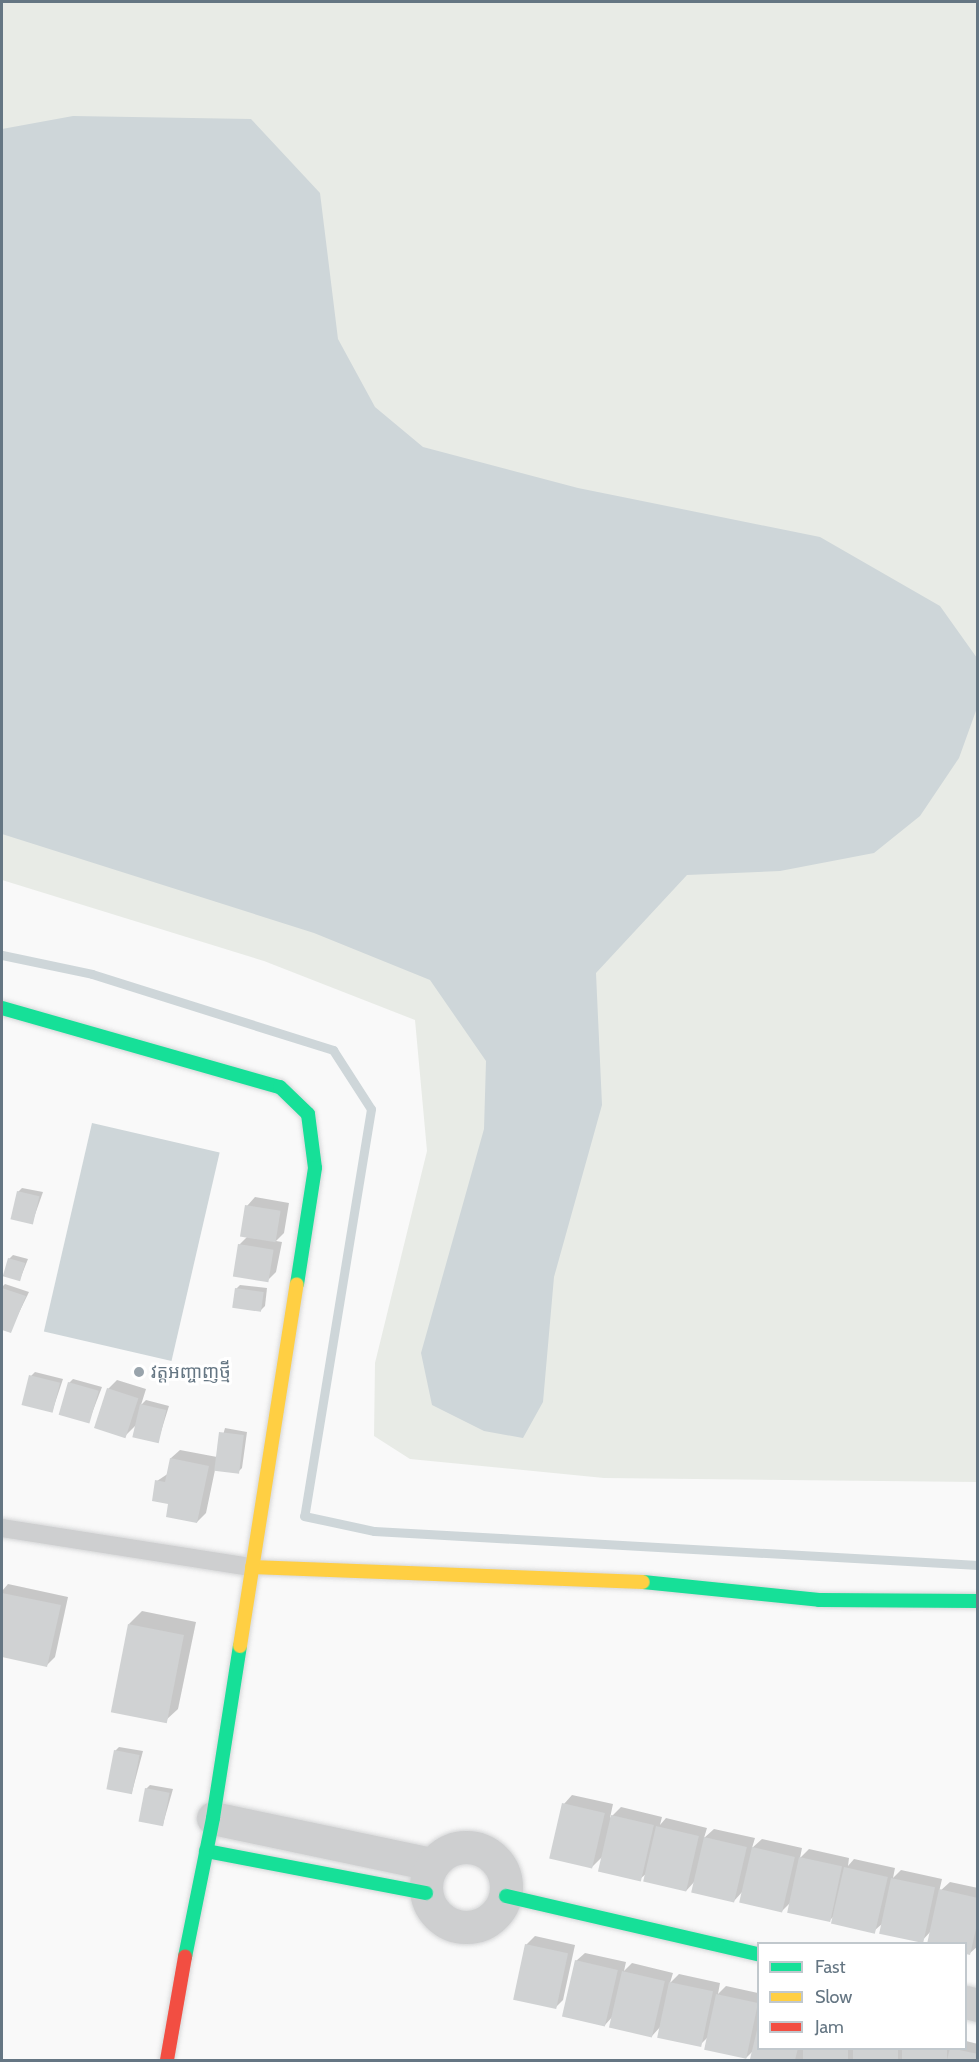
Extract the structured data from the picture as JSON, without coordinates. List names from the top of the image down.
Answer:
{
  "places": ["វត្តអញ្ចាញថ្មី"],
  "legend": ["Fast", "Slow", "Jam"]
}
